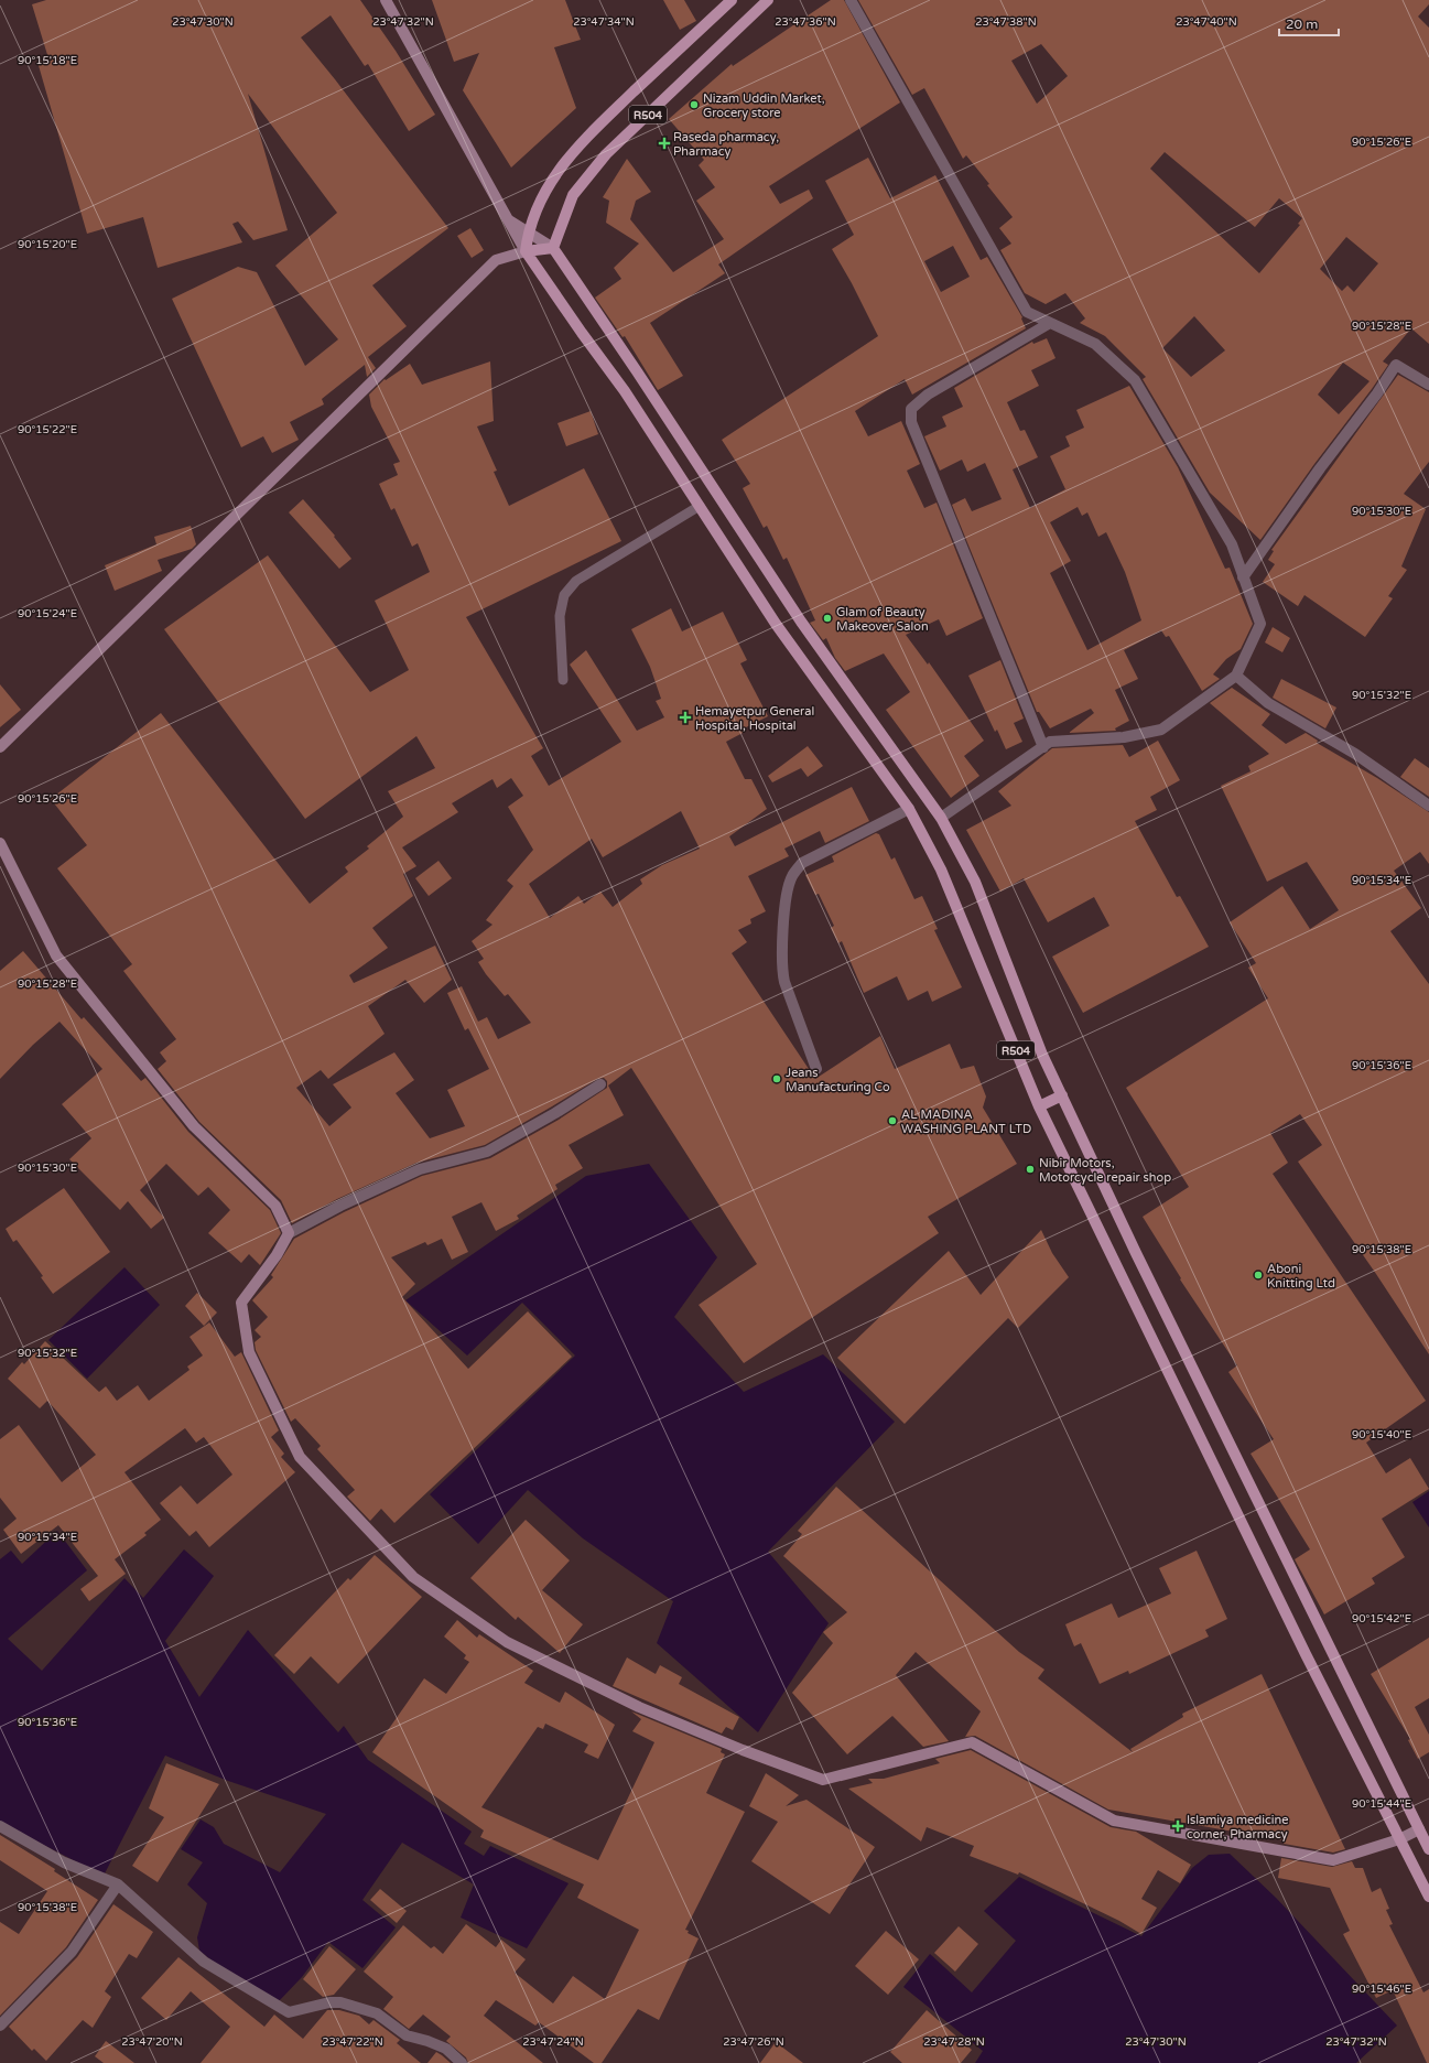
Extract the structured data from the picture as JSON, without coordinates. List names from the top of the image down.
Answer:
{
  "streets": {
    "main road": ["R504"]
  },
  "places": {
    "other": [
      "Nizam Uddin Market, Grocery store",
      "Glam of Beauty Makeover Salon",
      "Jeans Manufacturing Co",
      "AL MADINA WASHING PLANT LTD",
      "Nibir Motors, Motorcycle repair shop",
      "Aboni Knitting Ltd"
    ],
    "health": ["Raseda pharmacy, Pharmacy", "Hemayetpur General Hospital, Hospital", "Islamiya medicine corner, Pharmacy"]
  },
  "scale_bar": "20 m",
  "coordinates": [
    "23°47'30\"N",
    "23°47'32\"N",
    "23°47'34\"N",
    "23°47'36\"N",
    "23°47'38\"N",
    "23°47'40\"N",
    "90°15'18\"E",
    "90°15'26\"E",
    "90°15'20\"E",
    "90°15'28\"E",
    "90°15'22\"E",
    "90°15'30\"E",
    "90°15'24\"E",
    "90°15'32\"E",
    "90°15'34\"E",
    "90°15'36\"E",
    "90°15'38\"E",
    "90°15'40\"E",
    "90°15'42\"E",
    "90°15'44\"E",
    "90°15'46\"E",
    "23°47'20\"N",
    "23°47'22\"N",
    "23°47'24\"N",
    "23°47'26\"N",
    "23°47'28\"N"
  ]
}
